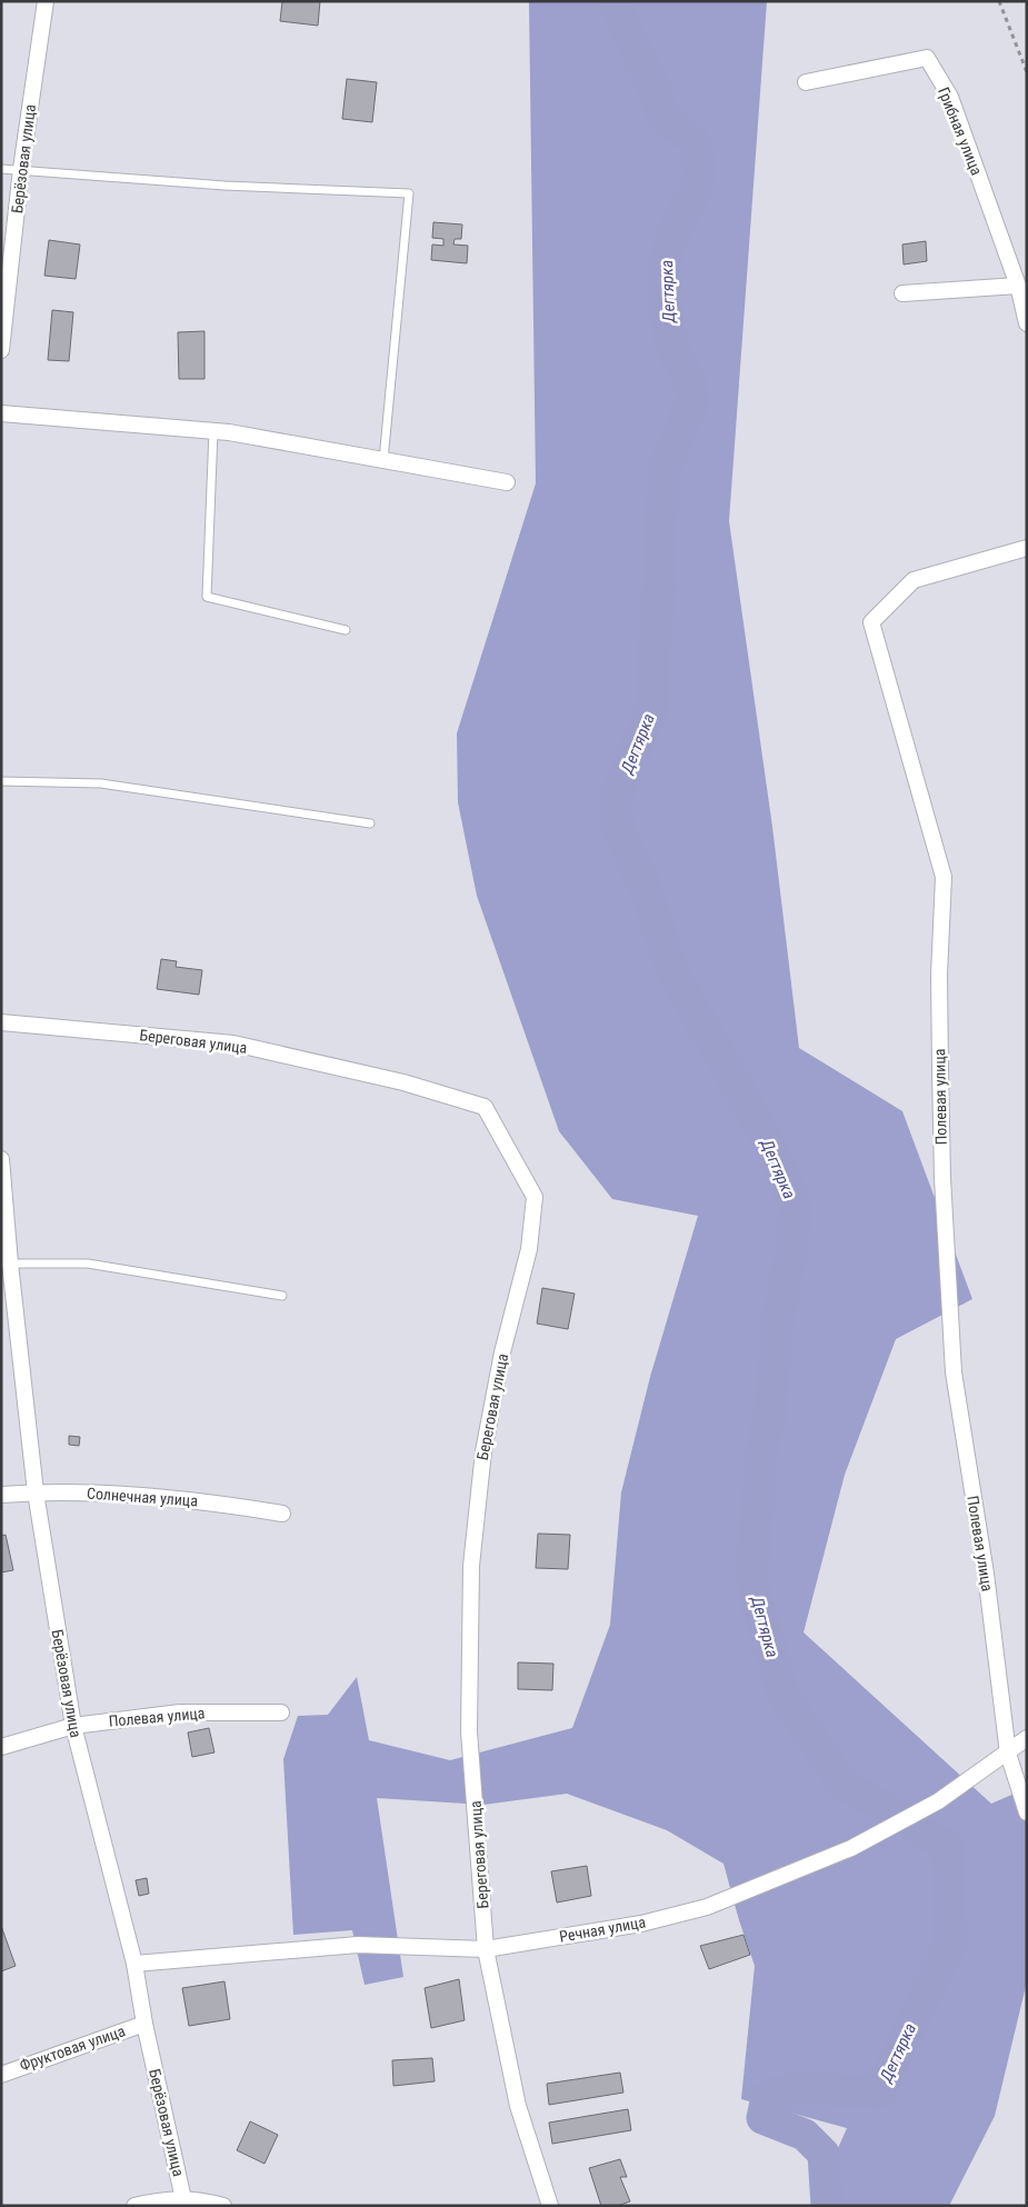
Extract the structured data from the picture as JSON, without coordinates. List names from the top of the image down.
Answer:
{
  "streets": {
    "street": [
      "Грибная улица",
      "Берёзовая улица",
      "Береговая улица",
      "Полевая улица",
      "Солнечная улица",
      "Речная улица",
      "Фруктовая улица"
    ]
  },
  "crossings": [
    ["Берёзовая улица", "Полевая улица"],
    ["Берёзовая улица", "Солнечная улица"],
    ["Берёзовая улица", "Речная улица"],
    ["Берёзовая улица", "Фруктовая улица"],
    ["Береговая улица", "Речная улица"],
    ["Полевая улица", "Речная улица"]
  ],
  "water": ["Дегтярка"]
}
